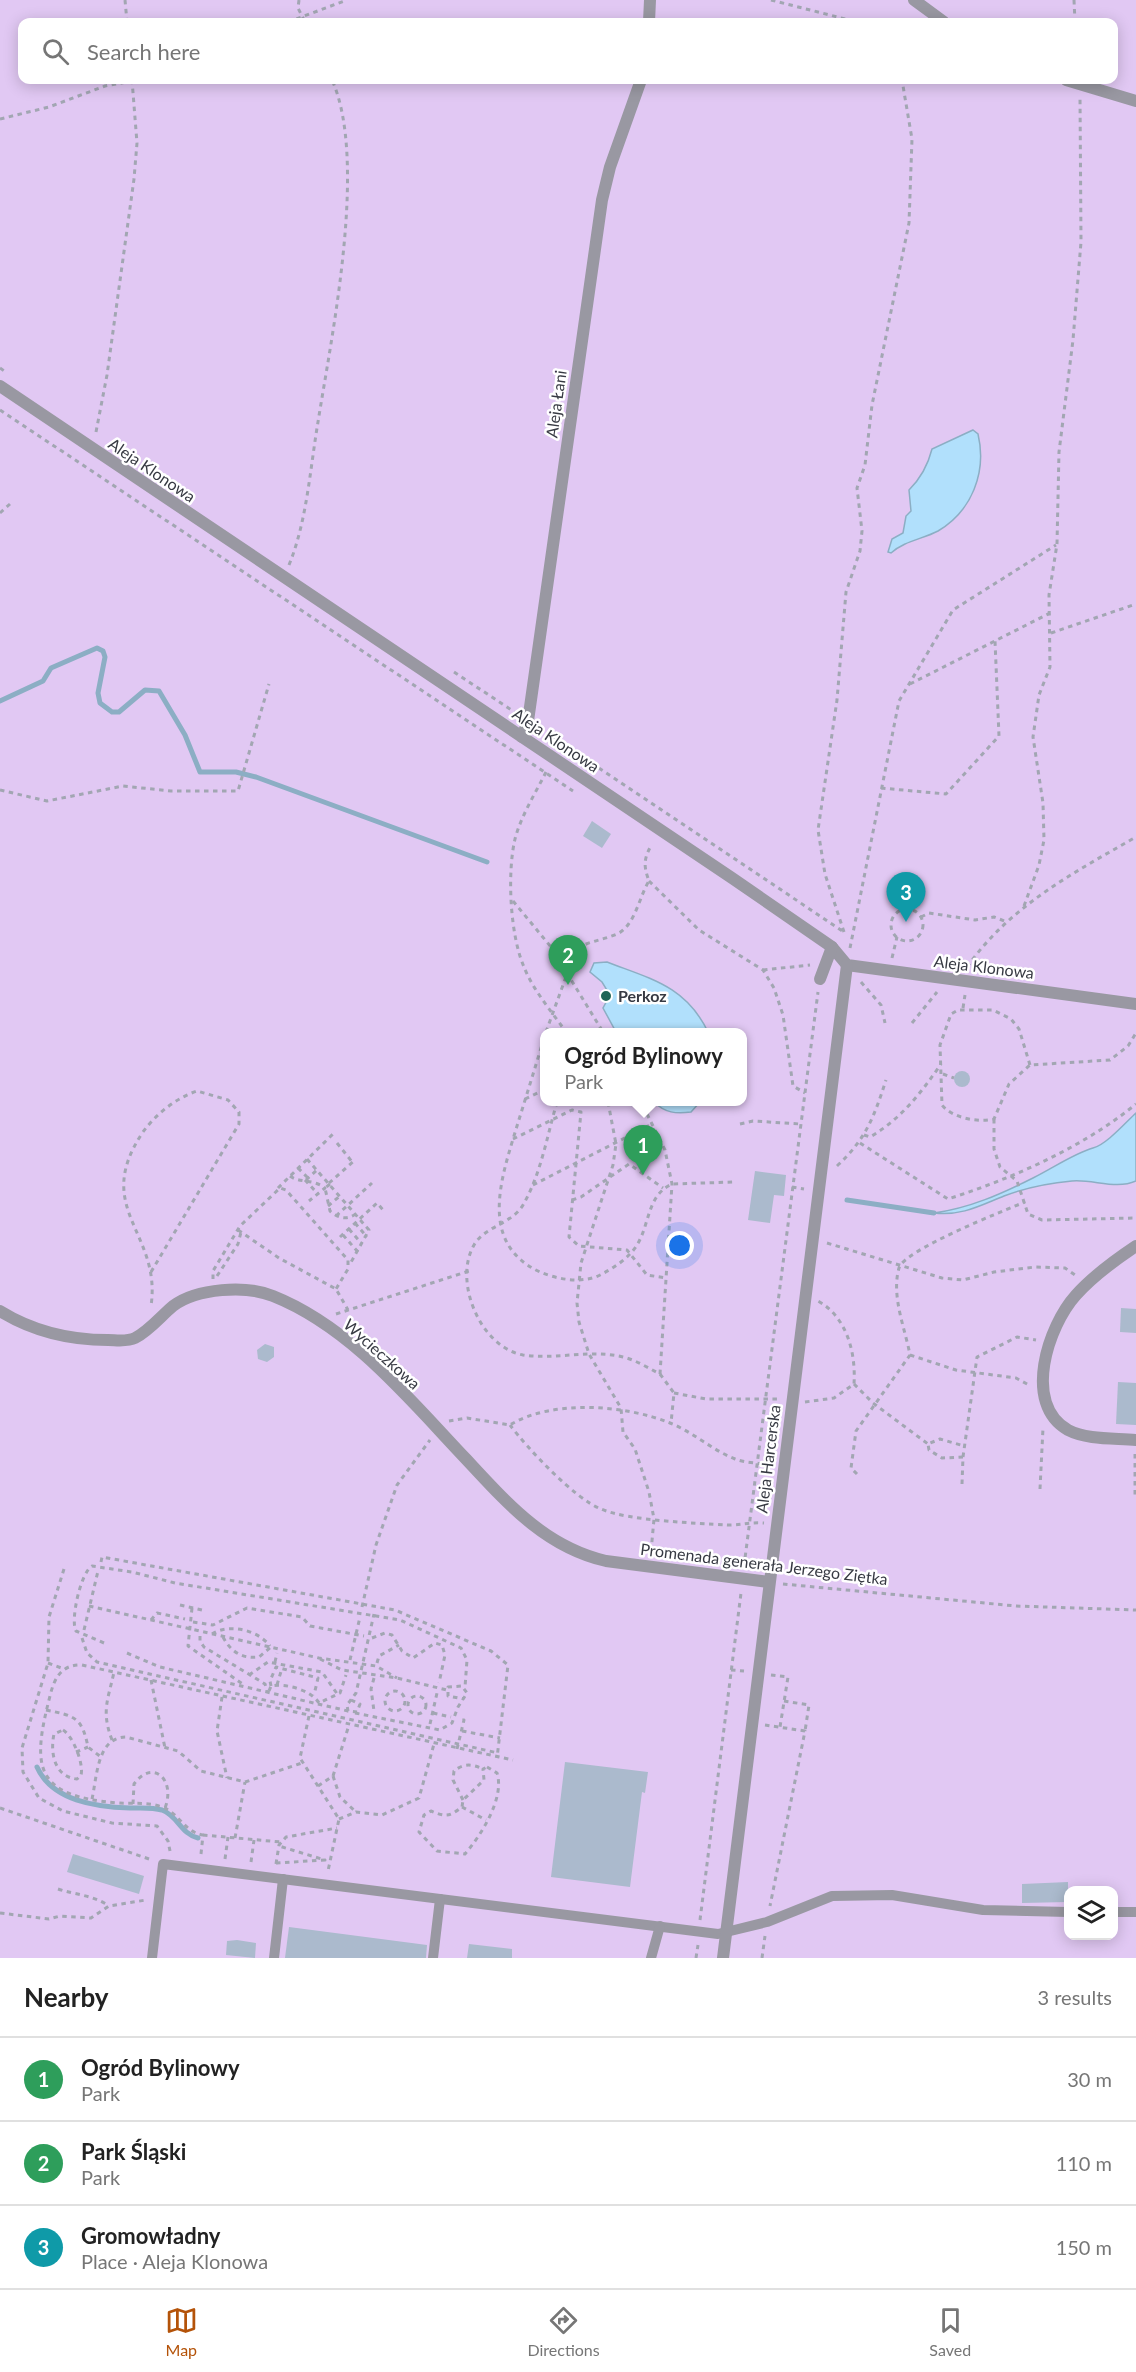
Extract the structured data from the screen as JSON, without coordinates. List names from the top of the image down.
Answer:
{
  "streets": {
    "street": [
      "Aleja Łani",
      "Aleja Klonowa",
      "Wycieczkowa",
      "Aleja Harcerska",
      "Promenada generała Jerzego Ziętka"
    ]
  },
  "crossings": [
    ["Aleja Łani", "Aleja Klonowa"],
    ["Aleja Klonowa", "Aleja Harcerska"],
    ["Wycieczkowa", "Promenada generała Jerzego Ziętka"],
    ["Aleja Harcerska", "Promenada generała Jerzego Ziętka"]
  ],
  "places": ["Perkoz"],
  "page": {
    "search": "Search here",
    "pins": ["3", "2", "1"],
    "popup": ["Ogród Bylinowy", "Park"],
    "heading": ["Nearby", "3 results"],
    "list": [
      {
        "mark": "1",
        "name": "Ogród Bylinowy",
        "note": "Park",
        "value": "30 m"
      },
      {
        "mark": "2",
        "name": "Park Śląski",
        "note": "Park",
        "value": "110 m"
      },
      {
        "mark": "3",
        "name": "Gromowładny",
        "note": "Place · Aleja Klonowa",
        "value": "150 m"
      }
    ],
    "nav": ["Map", "Directions", "Saved"]
  }
}
